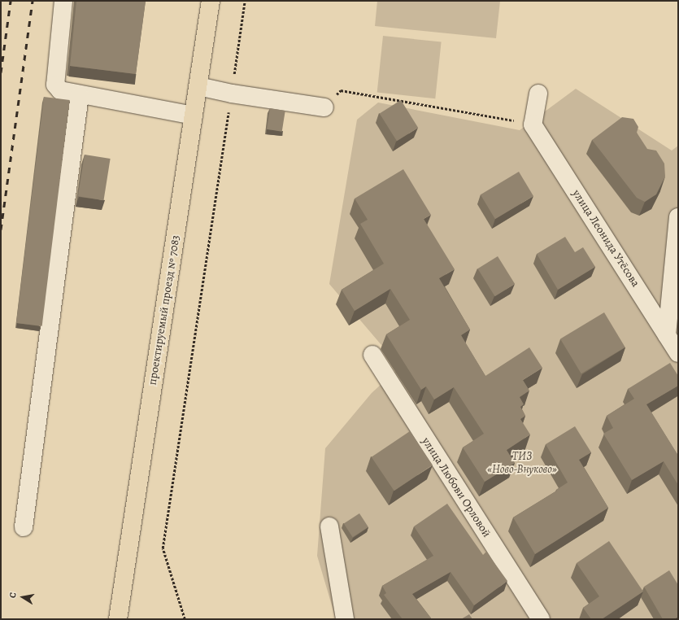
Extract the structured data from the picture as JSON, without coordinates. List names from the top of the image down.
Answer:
{
  "streets": {
    "main road": ["проектируемый проезд № 7083"],
    "street": ["улица Леонида Утёсова", "улица Любови Орловой"]
  },
  "parks": ["ТИЗ «Ново-Внуково»"],
  "north": "left"
}
